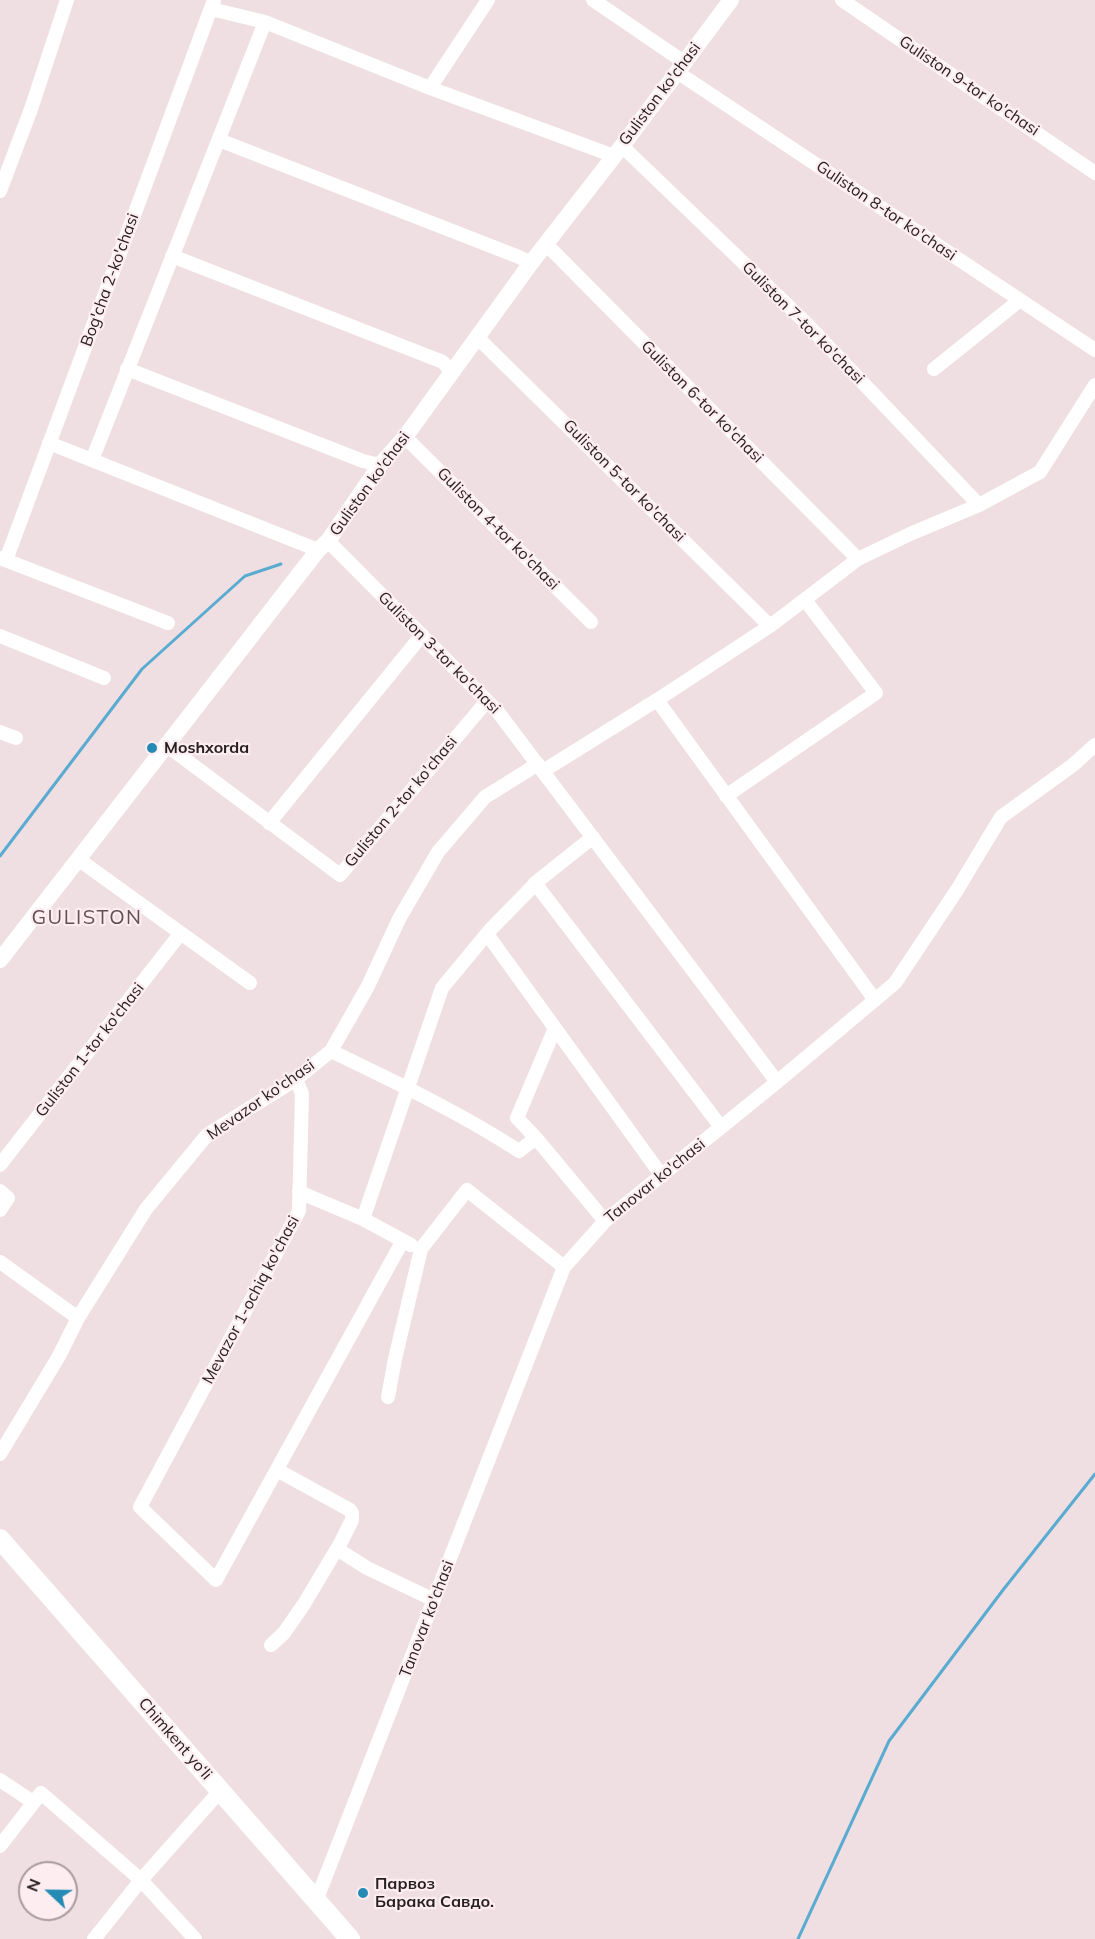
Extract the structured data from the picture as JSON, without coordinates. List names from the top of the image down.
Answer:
{
  "streets": {
    "highway": ["Chimkent yo‘li"],
    "main road": ["Guliston ko'chasi"],
    "street": [
      "Guliston 9-tor ko'chasi",
      "Guliston 8-tor ko'chasi",
      "Bog'cha 2-ko'chasi",
      "Guliston 7-tor ko'chasi",
      "Guliston 6-tor ko'chasi",
      "Guliston 5-tor ko'chasi",
      "Guliston 4-tor ko'chasi",
      "Guliston 3-tor ko'chasi",
      "Guliston 2-tor ko'chasi",
      "Guliston 1-tor ko'chasi",
      "Mevazor ko'chasi",
      "Tanovar ko'chasi",
      "Mevazor 1-ochiq ko'chasi"
    ]
  },
  "crossings": [
    ["Guliston ko'chasi", "Guliston 8-tor ko'chasi"],
    ["Guliston ko'chasi", "Guliston 7-tor ko'chasi"],
    ["Guliston ko'chasi", "Guliston 6-tor ko'chasi"],
    ["Guliston ko'chasi", "Guliston 5-tor ko'chasi"],
    ["Guliston ko'chasi", "Guliston 4-tor ko'chasi"],
    ["Guliston ko'chasi", "Guliston 3-tor ko'chasi"],
    ["Guliston ko'chasi", "Guliston 2-tor ko'chasi"],
    ["Guliston 7-tor ko'chasi", "Mevazor ko'chasi"],
    ["Guliston 6-tor ko'chasi", "Mevazor ko'chasi"],
    ["Guliston 5-tor ko'chasi", "Mevazor ko'chasi"],
    ["Guliston 3-tor ko'chasi", "Guliston 2-tor ko'chasi"],
    ["Guliston 3-tor ko'chasi", "Mevazor ko'chasi"],
    ["Guliston 3-tor ko'chasi", "Tanovar ko'chasi"],
    ["Mevazor ko'chasi", "Mevazor 1-ochiq ko'chasi"],
    ["Tanovar ko'chasi", "Chimkent yo‘li"]
  ],
  "districts": ["GULISTON"],
  "places": ["Moshxorda", "Парвоз Барака Савдо."],
  "north": "left"
}
